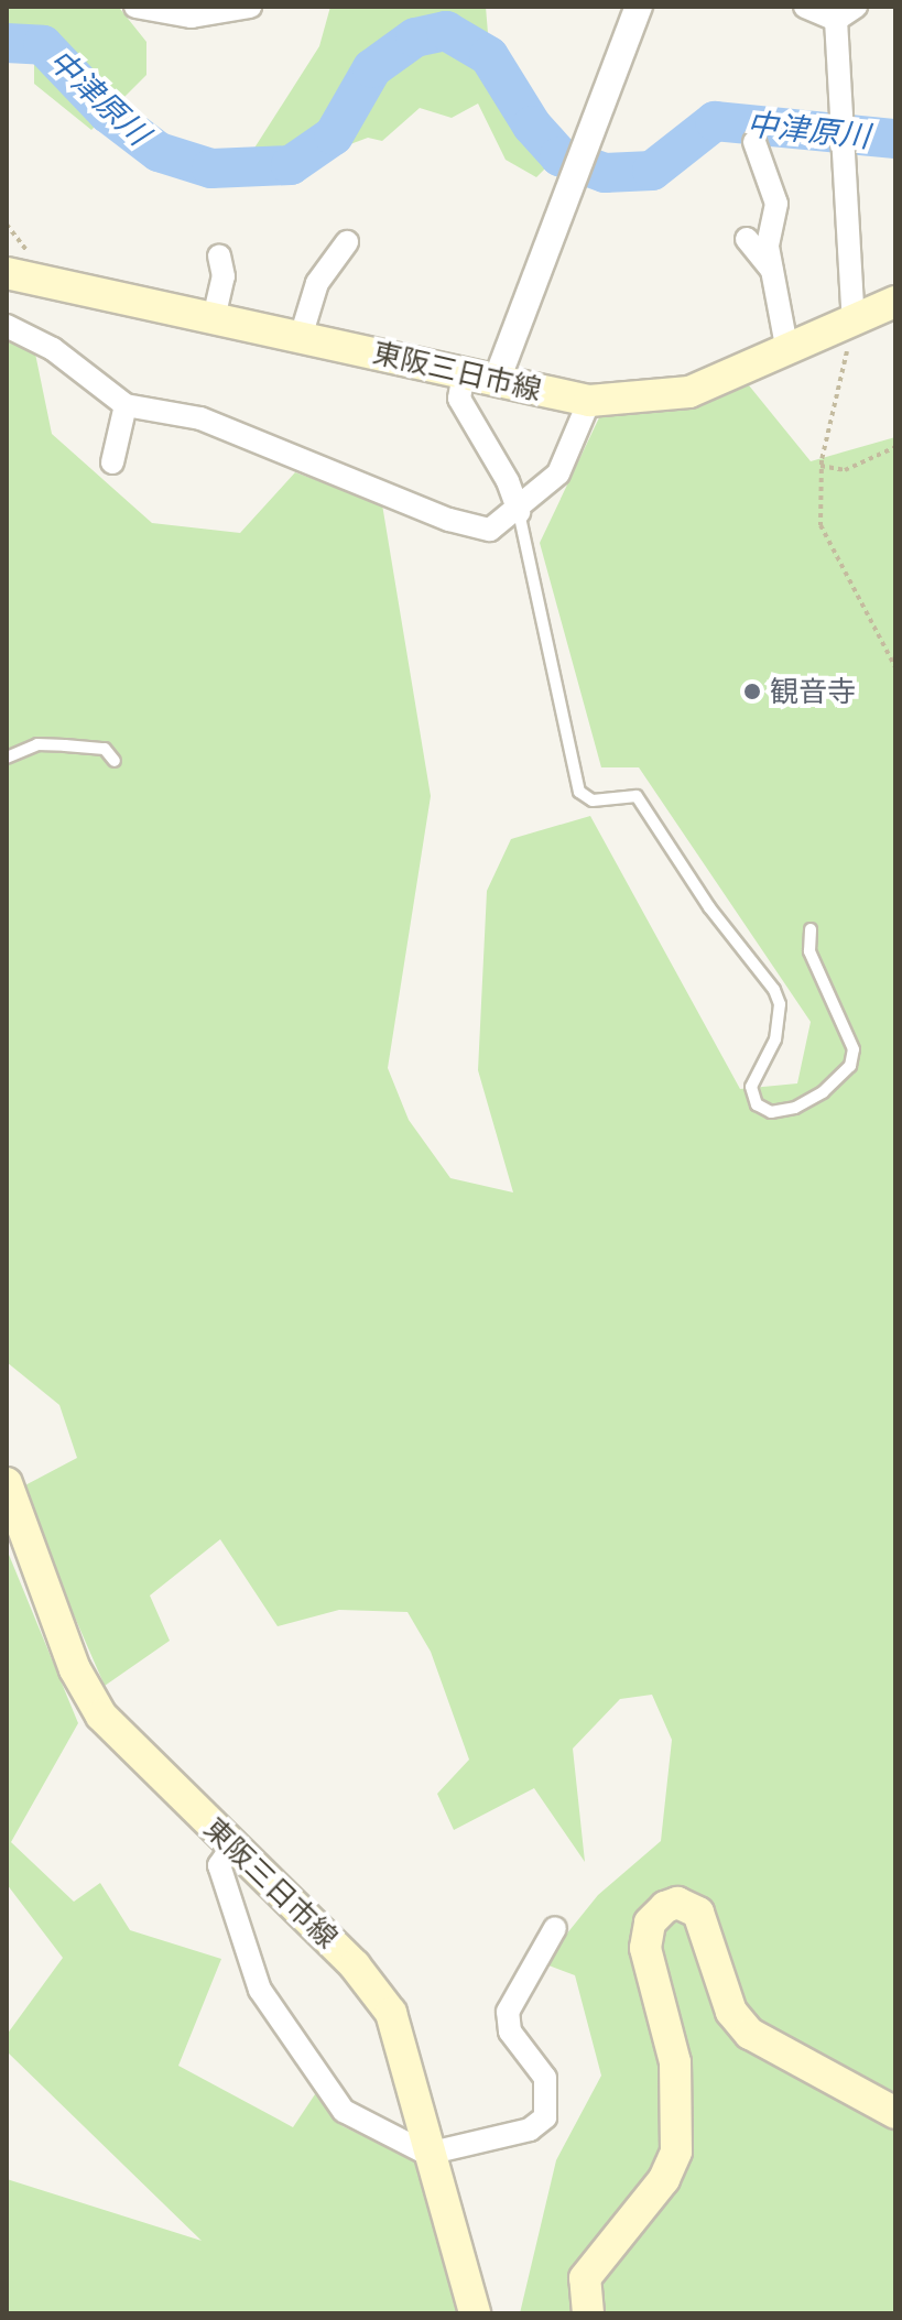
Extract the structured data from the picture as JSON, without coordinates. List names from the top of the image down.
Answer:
{
  "streets": {
    "main road": ["東阪三日市線"]
  },
  "water": ["中津原川"],
  "places": ["観音寺"]
}
